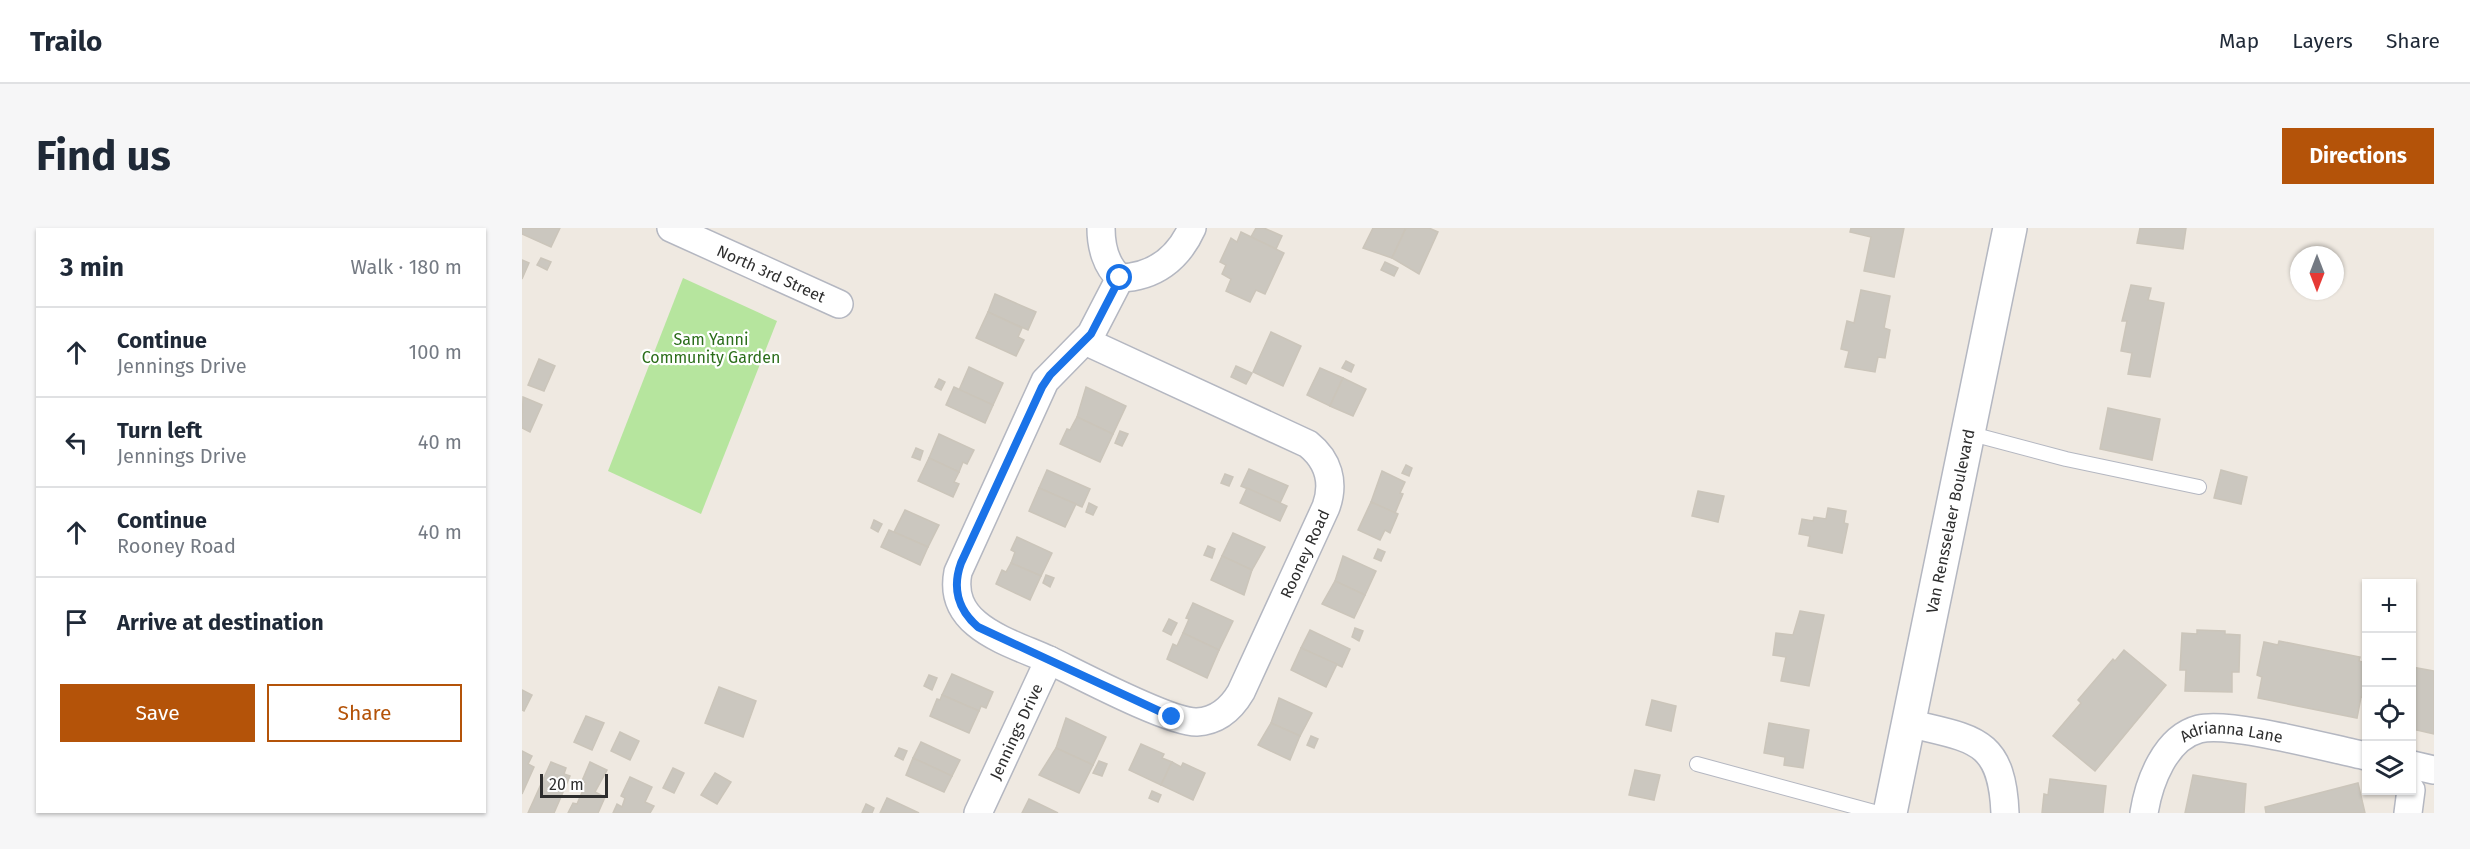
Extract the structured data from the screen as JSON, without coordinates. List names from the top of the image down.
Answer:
{
  "streets": {
    "street": [
      "North 3rd Street",
      "Van Rensselaer Boulevard",
      "Rooney Road",
      "Jennings Drive",
      "Adrianna Lane"
    ]
  },
  "crossings": [
    ["Rooney Road", "Jennings Drive"]
  ],
  "parks": ["Sam Yanni Community Garden"],
  "scale_bar": "20 m",
  "north": "bottom",
  "page": {
    "header": "Trailo",
    "nav": ["Map", "Layers", "Share"],
    "buttons": [
      "Directions",
      ["Save", "Share"]
    ],
    "title": "Find us",
    "heading": ["3 min", "Walk · 180 m"],
    "list": [
      ["Continue", "Jennings Drive", "100 m"],
      ["Turn left", "Jennings Drive", "40 m"],
      ["Continue", "Rooney Road", "40 m"],
      "Arrive at destination"
    ],
    "map_buttons": ["+", "−"],
    "scale": "20 m"
  }
}
